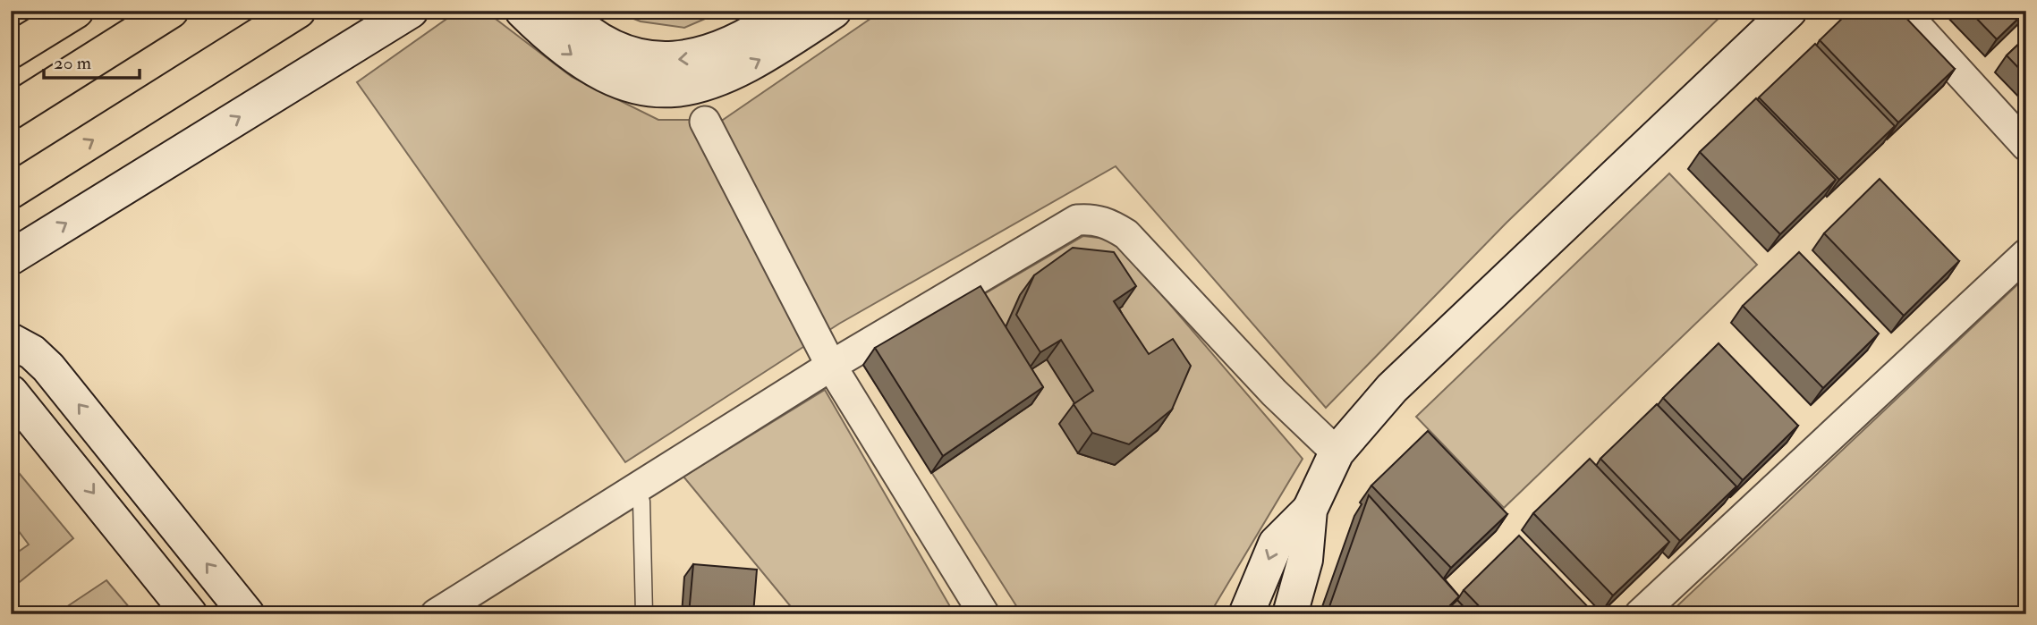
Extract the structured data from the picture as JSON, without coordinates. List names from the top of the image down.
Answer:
{
  "scale_bar": "20 m"
}
